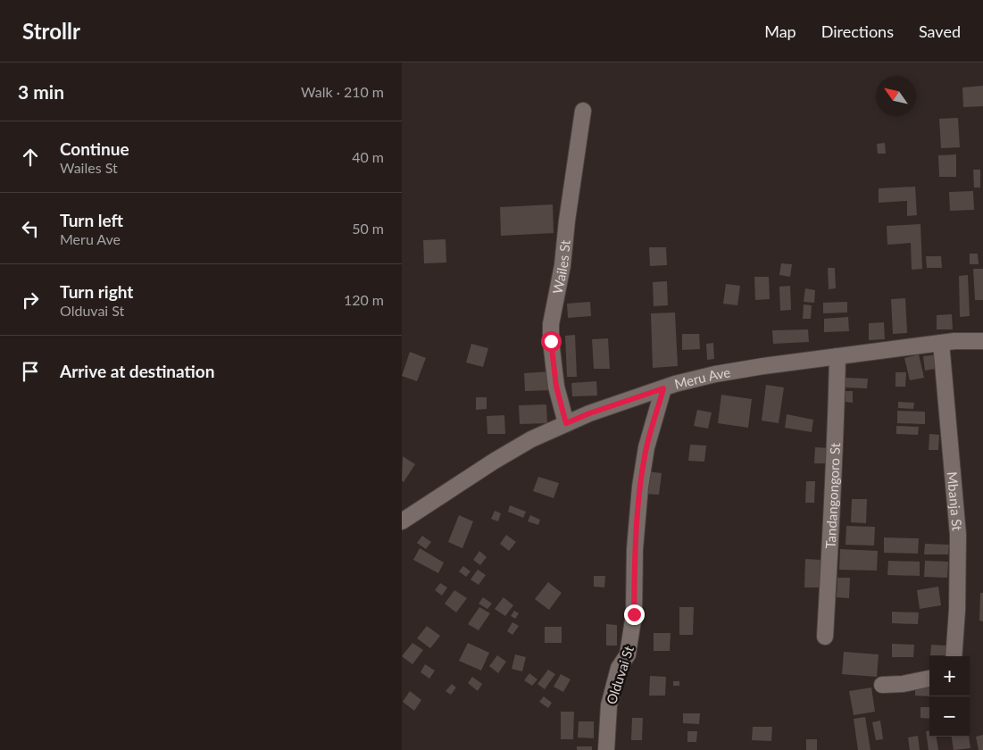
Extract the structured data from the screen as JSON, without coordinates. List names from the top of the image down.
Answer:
{
  "streets": {
    "street": [
      "Wailes St",
      "Meru Ave",
      "Tandangongoro St",
      "Mbanja St",
      "Olduvai St"
    ]
  },
  "crossings": [
    ["Wailes St", "Meru Ave"],
    ["Meru Ave", "Tandangongoro St"],
    ["Meru Ave", "Mbanja St"],
    ["Meru Ave", "Olduvai St"]
  ],
  "north": "top left",
  "page": {
    "header": "Strollr",
    "nav": ["Map", "Directions", "Saved"],
    "heading": ["3 min", "Walk · 210 m"],
    "list": [
      ["Continue", "Wailes St", "40 m"],
      ["Turn left", "Meru Ave", "50 m"],
      ["Turn right", "Olduvai St", "120 m"],
      "Arrive at destination"
    ],
    "map_buttons": ["+", "−"]
  }
}
